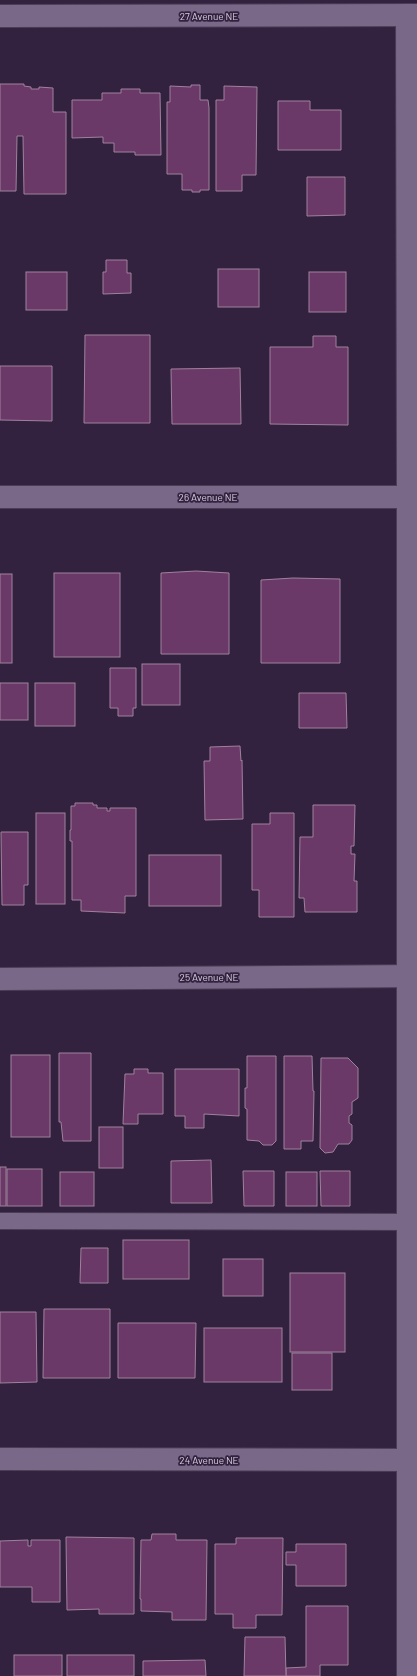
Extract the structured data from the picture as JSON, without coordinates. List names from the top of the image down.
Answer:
{
  "streets": {
    "street": [
      "27 Avenue NE",
      "26 Avenue NE",
      "25 Avenue NE",
      "24 Avenue NE"
    ]
  }
}
